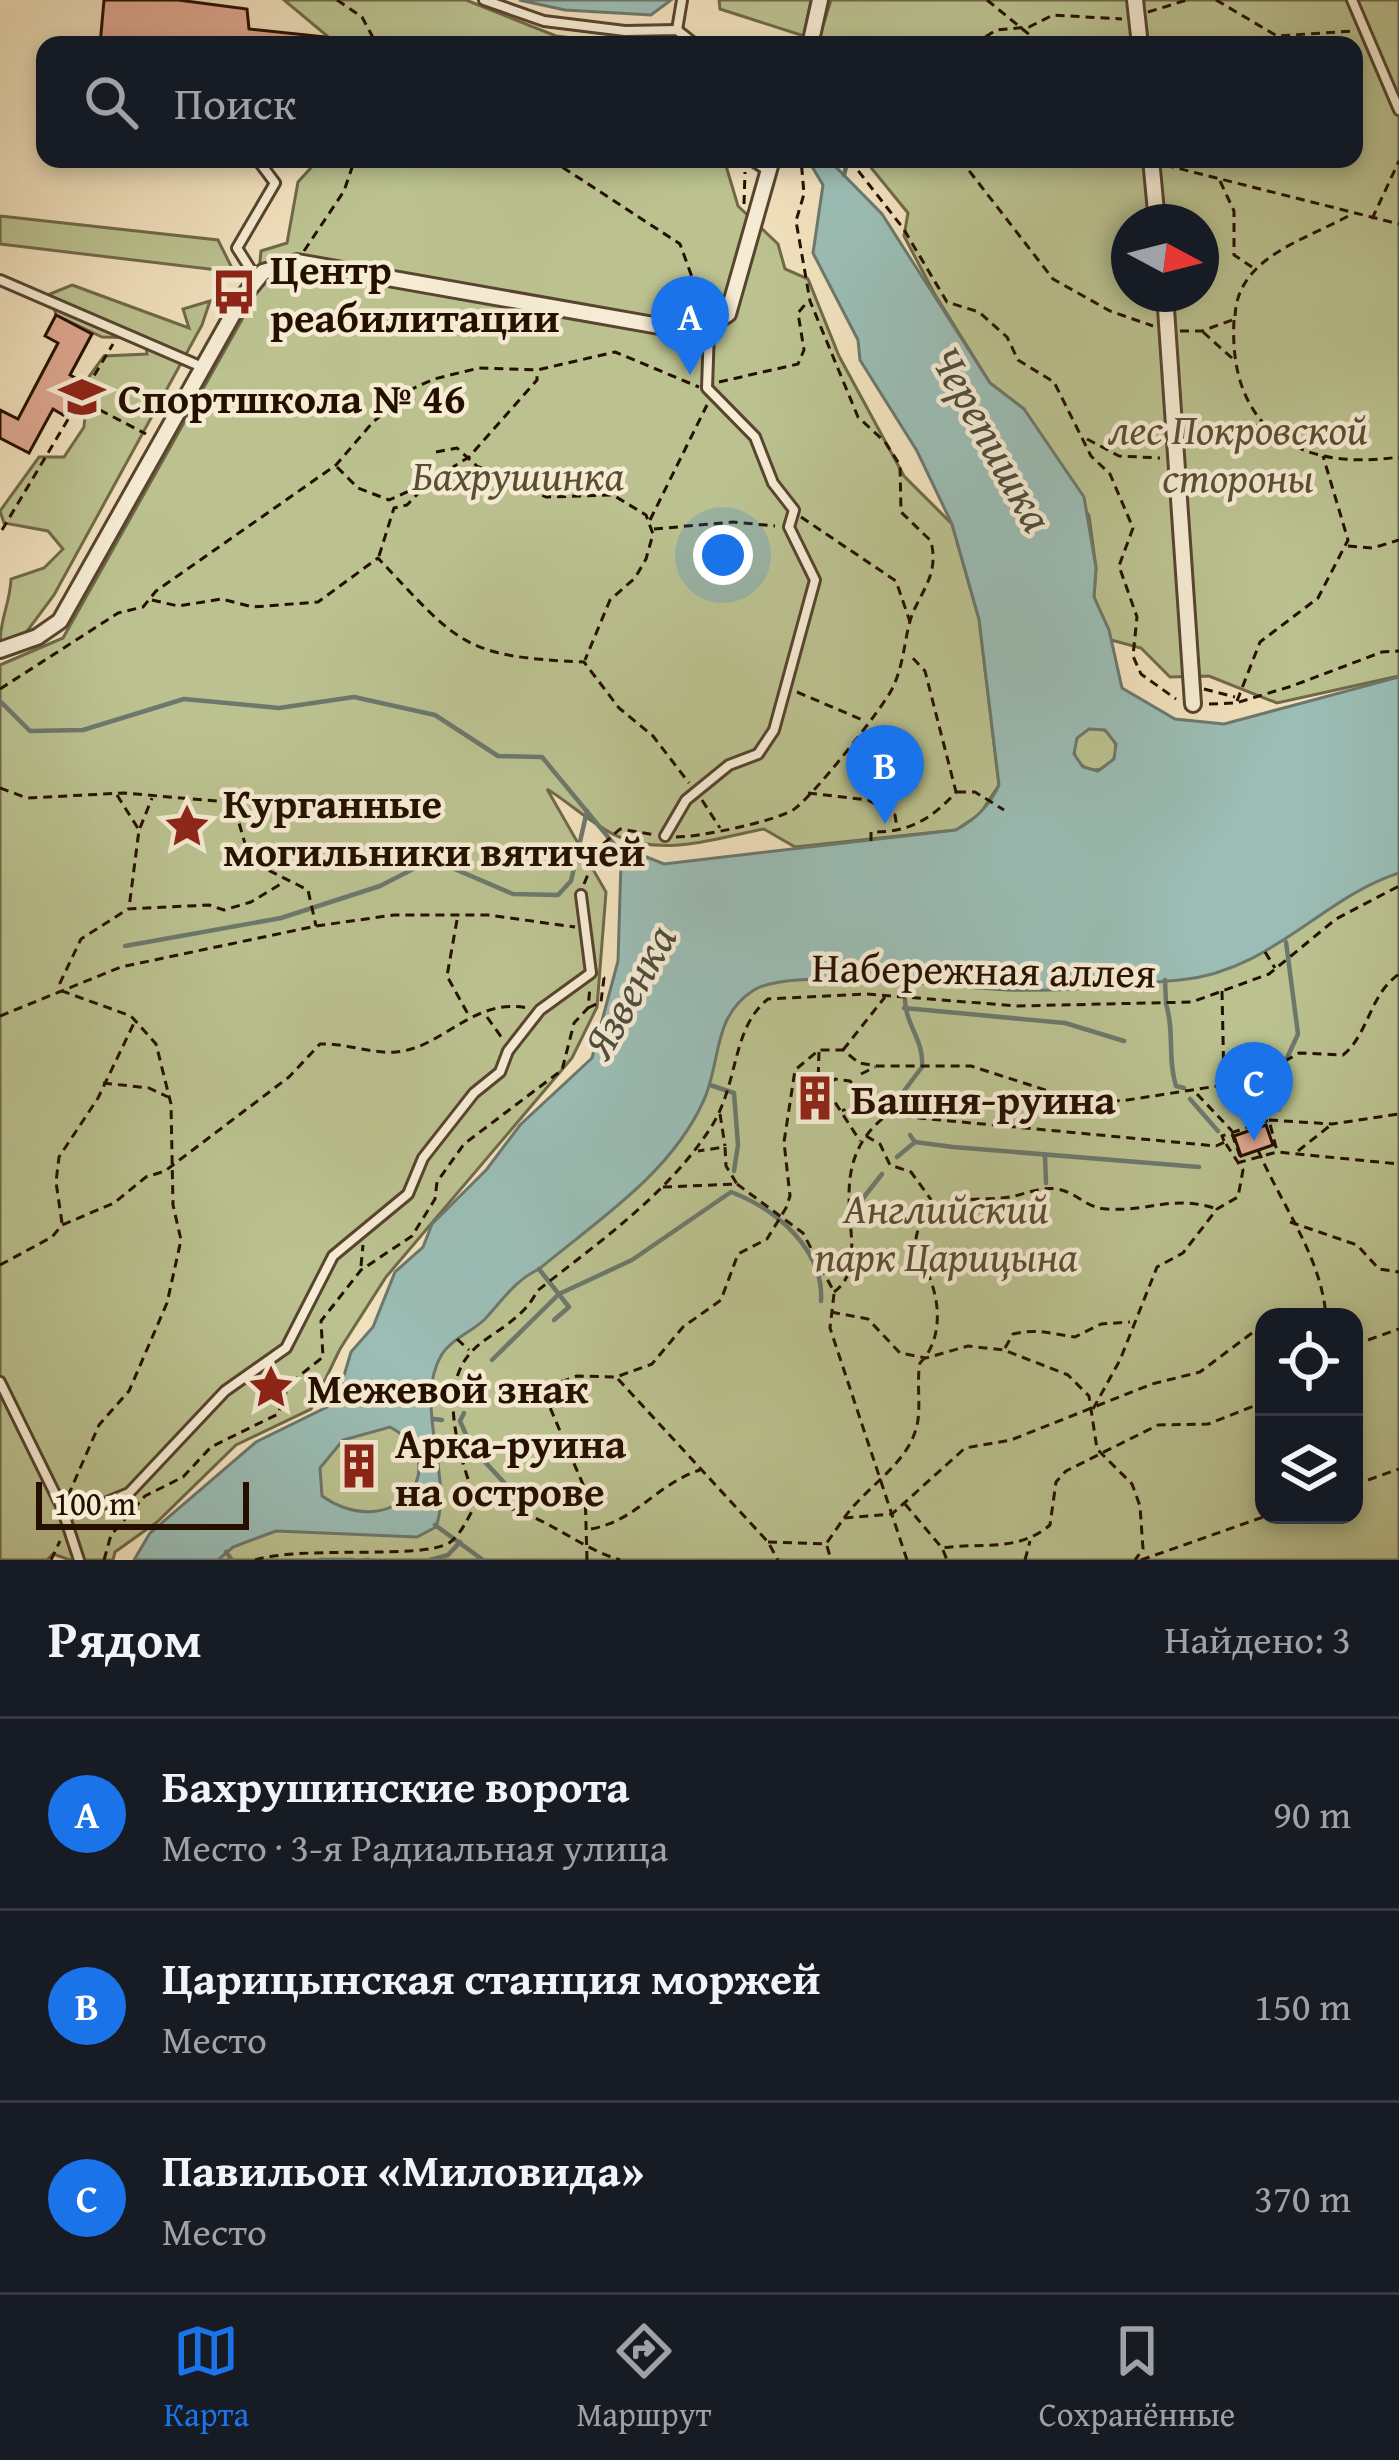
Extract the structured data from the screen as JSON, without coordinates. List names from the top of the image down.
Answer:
{
  "streets": {
    "path": ["Набережная аллея"]
  },
  "water": ["Черепишка", "Язвенка"],
  "parks": ["лес Покровской стороны", "Бахрушинка", "Английский парк Царицына"],
  "places": {
    "bus stop": ["Центр реабилитации"],
    "school or university": ["Спортшкола № 46"],
    "place": ["Курганные могильники вятичей", "Межевой знак"],
    "building": ["Башня-руина", "Арка-руина на острове"]
  },
  "scale_bar": "100 m",
  "north": "right",
  "page": {
    "search": "Поиск",
    "pins": ["A", "B", "C"],
    "scale": "100 m",
    "heading": ["Рядом", "Найдено: 3"],
    "list": [
      {
        "mark": "A",
        "name": "Бахрушинские ворота",
        "note": "Место · 3-я Радиальная улица",
        "value": "90 m"
      },
      {
        "mark": "B",
        "name": "Царицынская станция моржей",
        "note": "Место",
        "value": "150 m"
      },
      {
        "mark": "C",
        "name": "Павильон «Миловида»",
        "note": "Место",
        "value": "370 m"
      }
    ],
    "nav": ["Карта", "Маршрут", "Сохранённые"]
  }
}
